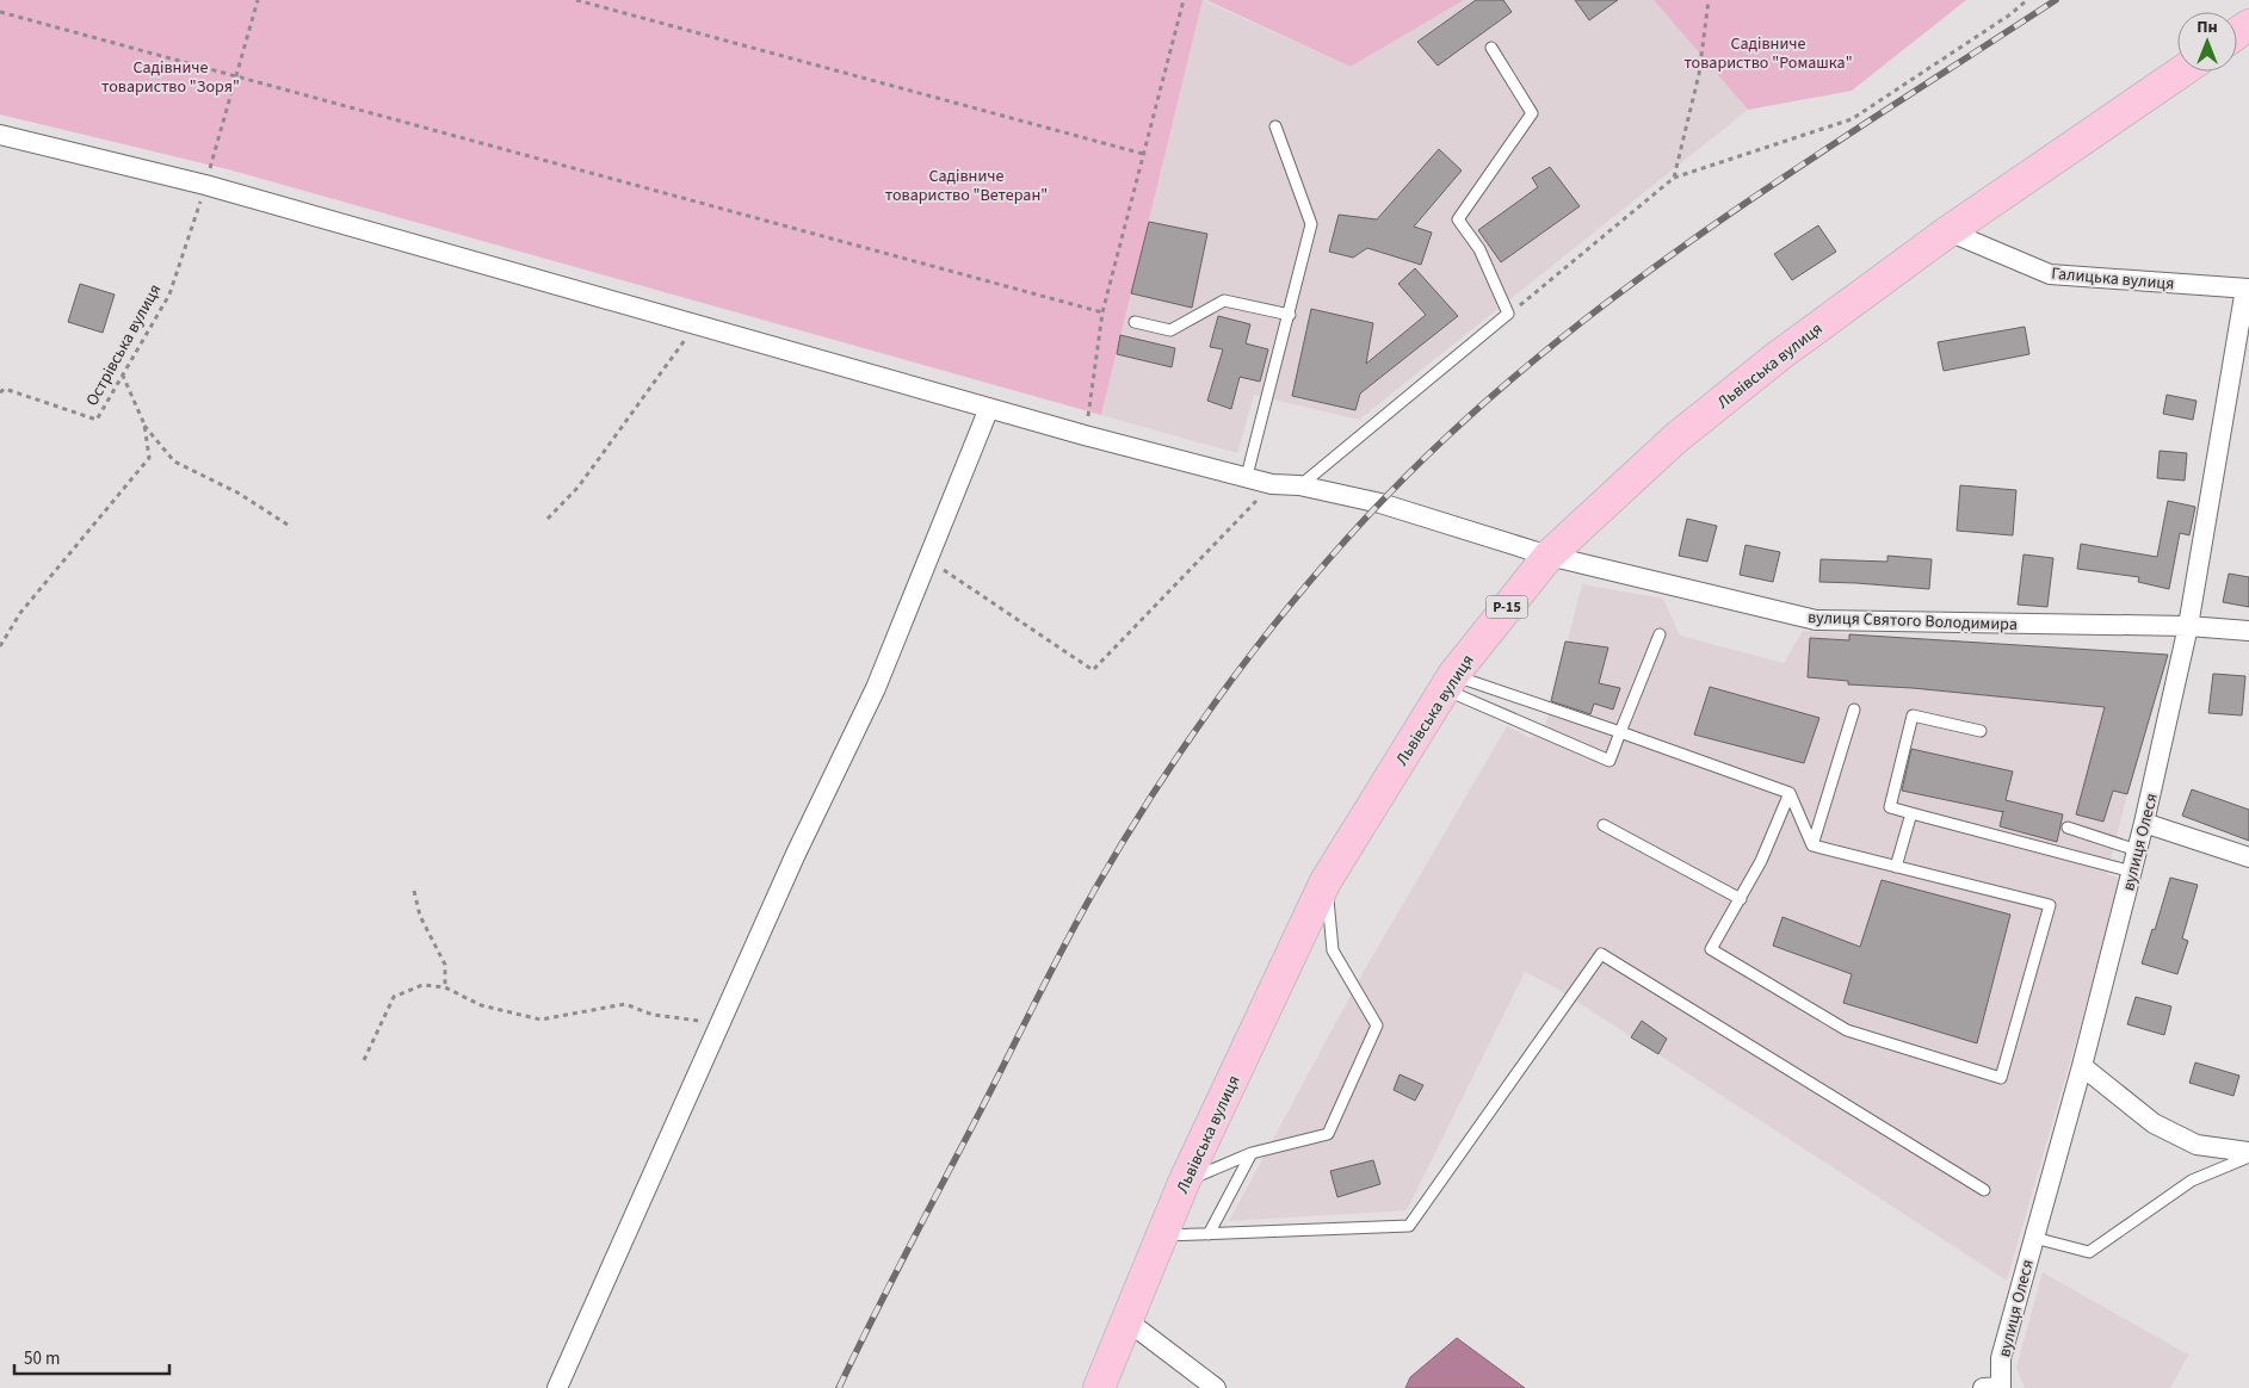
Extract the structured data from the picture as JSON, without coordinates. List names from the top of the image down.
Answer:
{
  "streets": {
    "main road": ["Львівська вулиця", "Р-15"],
    "street": ["Галицька вулиця", "вулиця Святого Володимира", "вулиця Олеся"],
    "path": ["Острівська вулиця"]
  },
  "crossings": [
    ["Галицька вулиця", "Львівська вулиця"],
    ["Галицька вулиця", "вулиця Олеся"],
    ["Острівська вулиця", "вулиця Святого Володимира"],
    ["Львівська вулиця", "вулиця Святого Володимира"],
    ["вулиця Святого Володимира", "вулиця Олеся"]
  ],
  "parks": ["Садівниче товариство \"Ромашка\"", "Садівниче товариство \"Зоря\"", "Садівниче товариство \"Ветеран\""],
  "scale_bar": "50 m",
  "north": "top"
}
